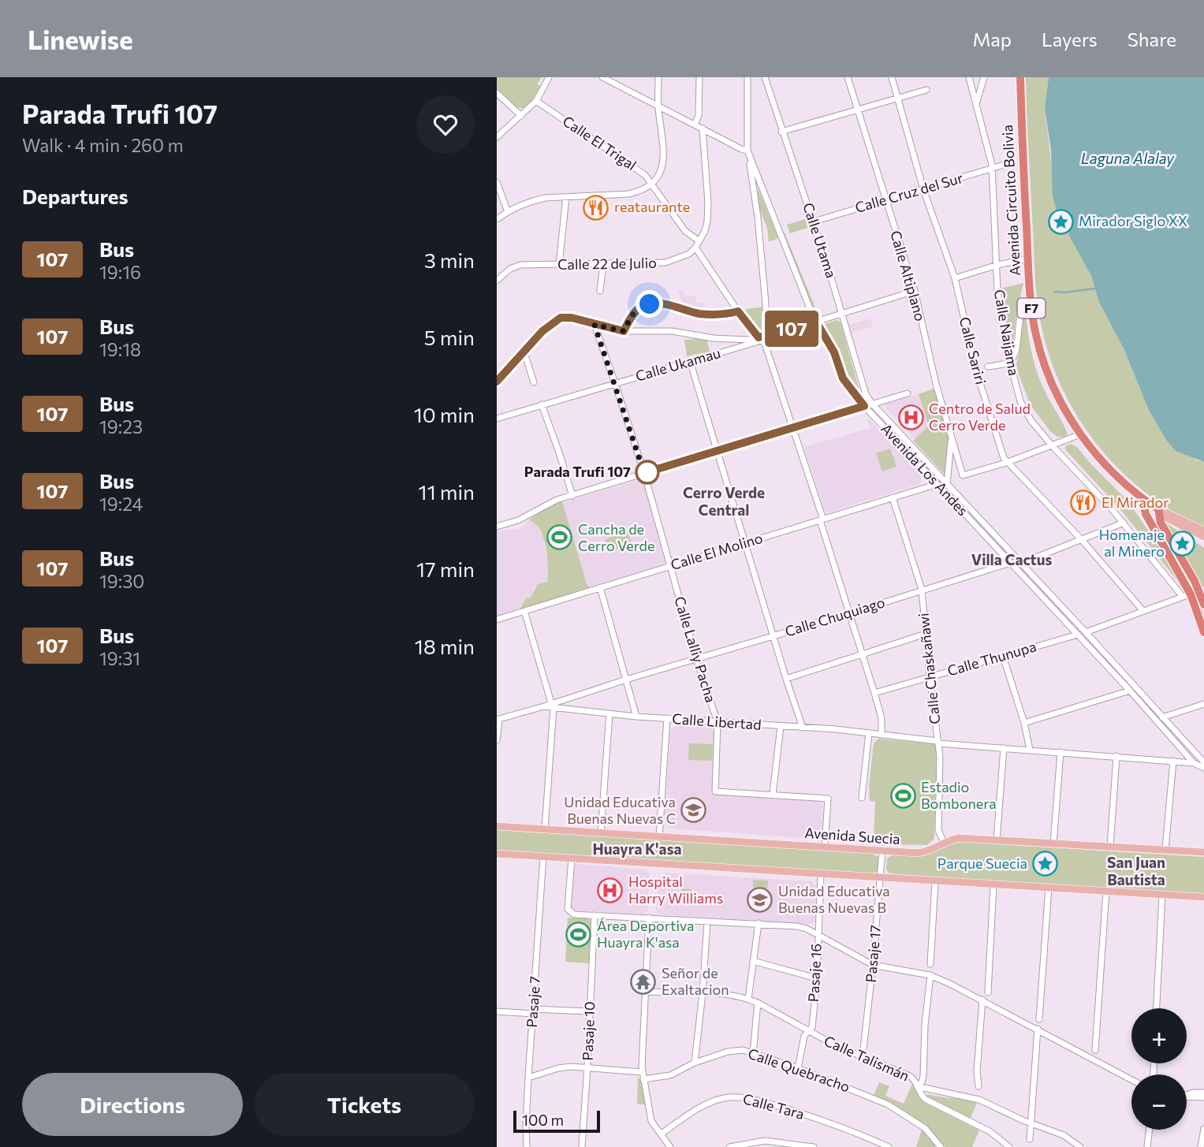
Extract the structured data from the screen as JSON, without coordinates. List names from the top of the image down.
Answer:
{
  "streets": {
    "highway": ["Avenida Circuito Bolivia", "F7"],
    "main road": ["Avenida Suecia"],
    "street": [
      "Calle El Trigal",
      "Calle Cruz del Sur",
      "Calle Utama",
      "Calle 22 de Julio",
      "Calle Altiplano",
      "Calle Naijama",
      "Calle Sariri",
      "Calle Ukamau",
      "Avenida Los Andes",
      "Calle El Molino",
      "Calle Chuquiago",
      "Calle Lalliy Pacha",
      "Calle Thunupa",
      "Calle Chaskañawi",
      "Calle Libertad",
      "Pasaje 17",
      "Pasaje 16",
      "Pasaje 7",
      "Pasaje 10",
      "Calle Talismán",
      "Calle Quebracho",
      "Calle Tara"
    ]
  },
  "crossings": [
    ["Calle El Trigal", "Calle 22 de Julio"],
    ["Calle Cruz del Sur", "Calle Utama"],
    ["Calle Cruz del Sur", "Calle Altiplano"],
    ["Calle Cruz del Sur", "Calle Naijama"],
    ["Calle Cruz del Sur", "Calle Sariri"],
    ["Calle Utama", "Calle Ukamau"],
    ["Calle Utama", "Avenida Los Andes"],
    ["Calle Altiplano", "Calle Sariri"],
    ["Calle Altiplano", "Calle Ukamau"],
    ["Calle Naijama", "Calle Chuquiago"],
    ["Calle Sariri", "Calle Chuquiago"],
    ["Calle Ukamau", "Avenida Los Andes"],
    ["Calle Ukamau", "Calle Lalliy Pacha"],
    ["Avenida Los Andes", "Calle El Molino"],
    ["Avenida Los Andes", "Calle Chuquiago"],
    ["Avenida Los Andes", "Calle Thunupa"],
    ["Avenida Los Andes", "Calle Libertad"],
    ["Calle El Molino", "Calle Lalliy Pacha"],
    ["Calle El Molino", "Calle Chaskañawi"],
    ["Calle Chuquiago", "Calle Lalliy Pacha"],
    ["Calle Chuquiago", "Calle Chaskañawi"],
    ["Calle Chuquiago", "Calle Libertad"],
    ["Calle Lalliy Pacha", "Calle Libertad"],
    ["Calle Thunupa", "Calle Chaskañawi"],
    ["Calle Chaskañawi", "Calle Libertad"],
    ["Calle Chaskañawi", "Avenida Suecia"],
    ["Avenida Suecia", "Pasaje 17"],
    ["Pasaje 17", "Calle Talismán"],
    ["Pasaje 16", "Calle Talismán"],
    ["Pasaje 16", "Calle Quebracho"]
  ],
  "districts": [
    "Cerro Verde Central",
    "Villa Cactus",
    "Huayra K'asa",
    "San Juan Bautista"
  ],
  "water": ["Laguna Alalay"],
  "places": {
    "restaurant": ["reataurante", "El Mirador"],
    "place": ["Mirador Siglo XX", "Homenaje al Minero", "Parque Suecia"],
    "hospital": ["Centro de Salud Cerro Verde", "Hospital Harry Williams"],
    "other": ["Parada Trufi 107"],
    "sports": ["Cancha de Cerro Verde", "Estadio Bombonera", "Área Deportiva Huayra K'asa"],
    "school or university": ["Unidad Educativa Buenas Nuevas C", "Unidad Educativa Buenas Nuevas B"],
    "temple": ["Señor de Exaltacion"]
  },
  "lines": ["bus line 107"],
  "scale_bar": "100 m",
  "page": {
    "header": "Linewise",
    "nav": ["Map", "Layers", "Share"],
    "heading": [
      ["Parada Trufi 107", "Walk · 4 min · 260 m"],
      "Departures"
    ],
    "on_map": "107",
    "list": [
      {
        "mark": "107",
        "name": "Bus",
        "note": "19:16",
        "value": "3 min"
      },
      {
        "mark": "107",
        "name": "Bus",
        "note": "19:18",
        "value": "5 min"
      },
      {
        "mark": "107",
        "name": "Bus",
        "note": "19:23",
        "value": "10 min"
      },
      {
        "mark": "107",
        "name": "Bus",
        "note": "19:24",
        "value": "11 min"
      },
      {
        "mark": "107",
        "name": "Bus",
        "note": "19:30",
        "value": "17 min"
      },
      {
        "mark": "107",
        "name": "Bus",
        "note": "19:31",
        "value": "18 min"
      }
    ],
    "map_buttons": ["+", "−"],
    "buttons": ["Directions", "Tickets"],
    "scale": "100 m"
  }
}
